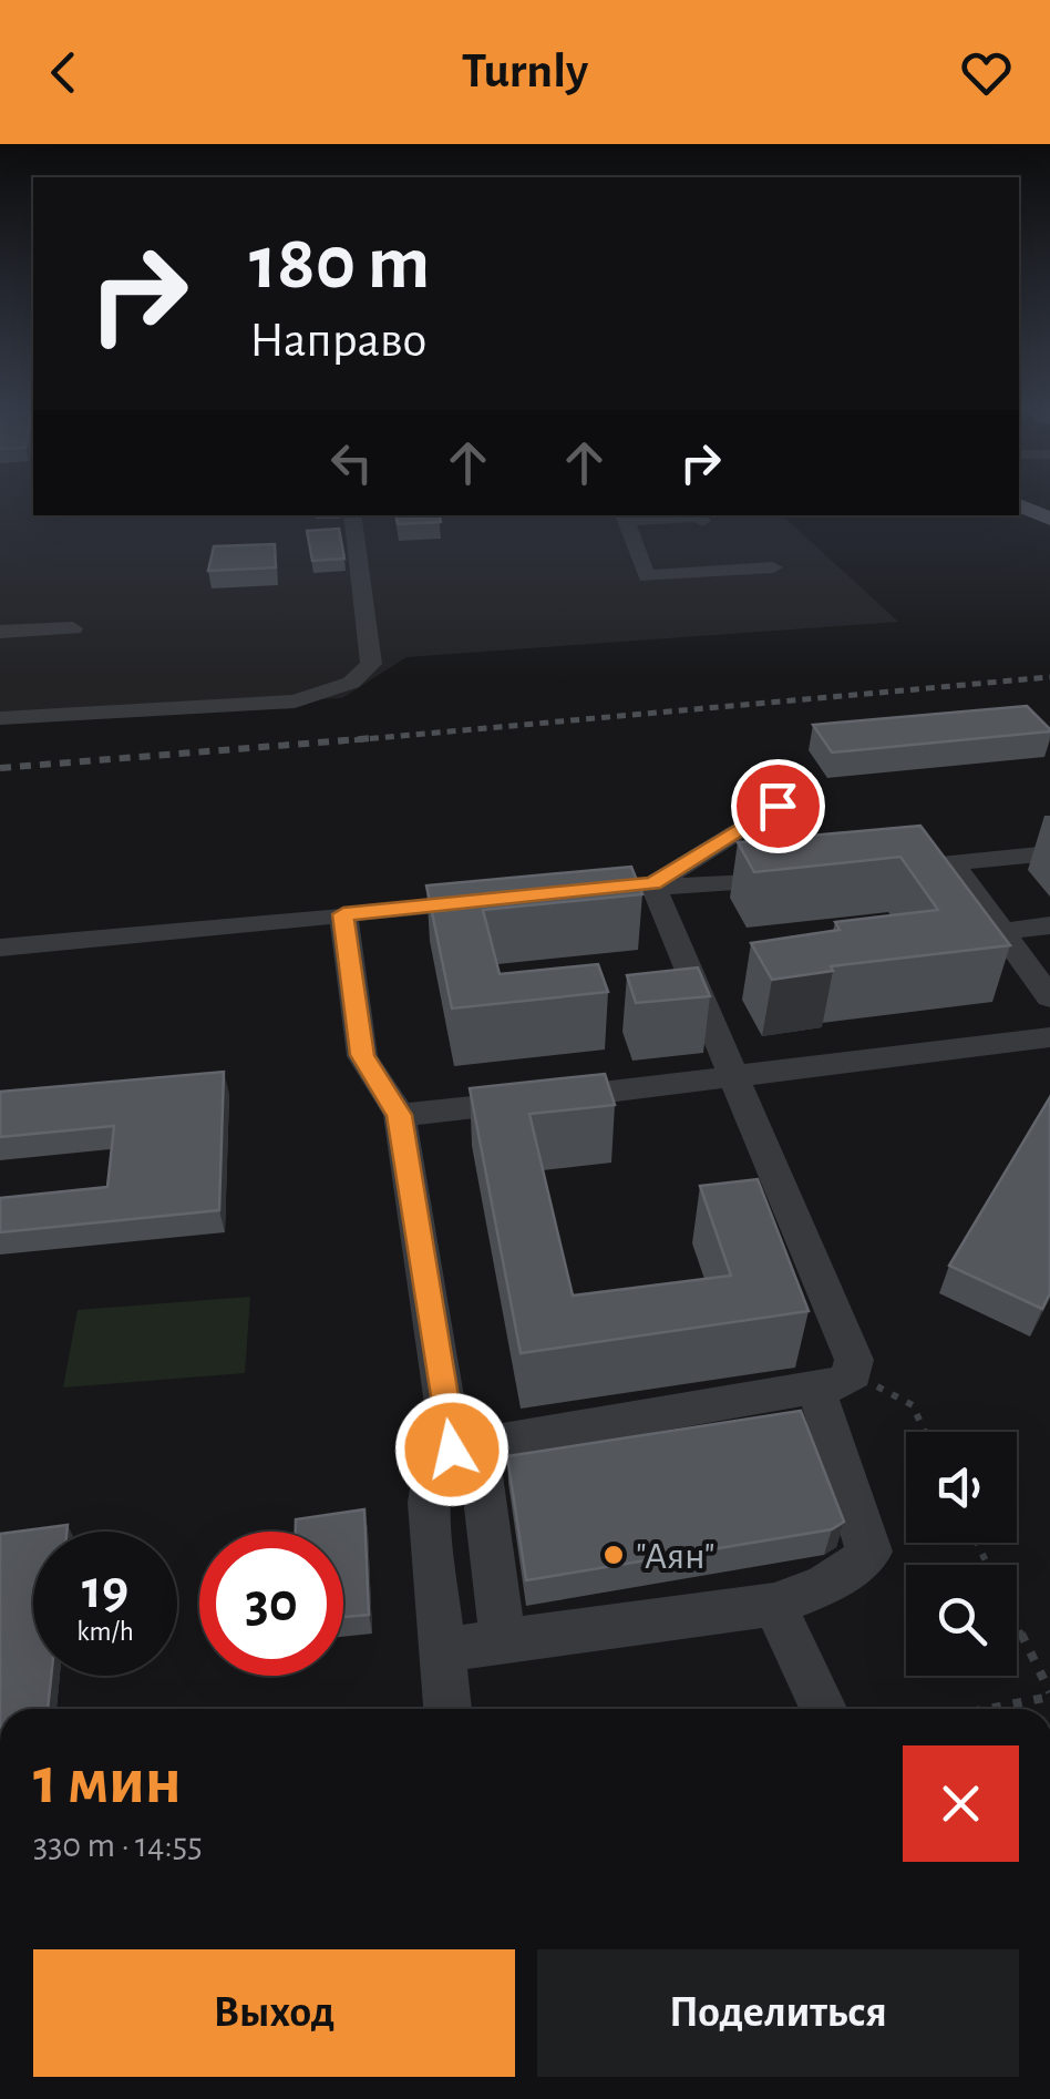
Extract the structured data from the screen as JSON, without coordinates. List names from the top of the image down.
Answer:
{
  "places": ["\"Аян\""],
  "page": {
    "header": "Turnly",
    "turn": ["180 m", "Направо"],
    "speed": "19 km/h",
    "limit": "30",
    "heading": ["1 мин", "330 m · 14:55"],
    "buttons": ["Выход", "Поделиться"]
  }
}
